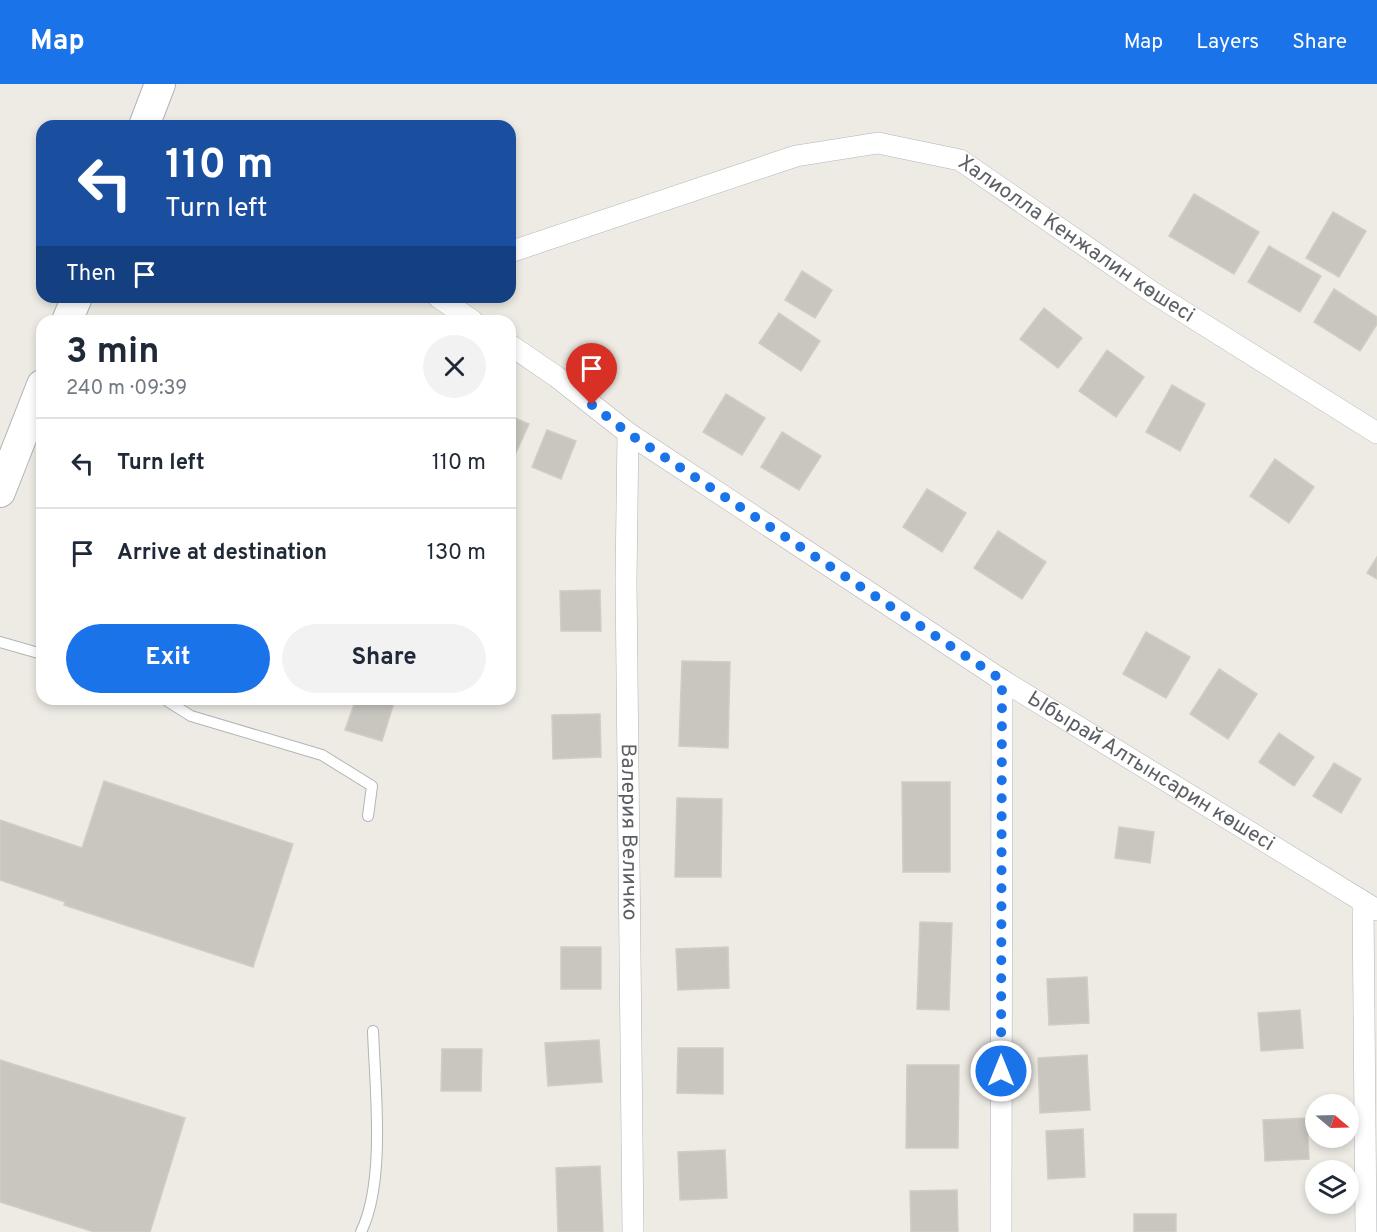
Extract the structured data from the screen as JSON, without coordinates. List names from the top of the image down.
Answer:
{
  "streets": {
    "street": ["Халиолла Кенжалин көшесі", "Ыбырай Алтынсарин көшесі", "Валерия Величко"]
  },
  "crossings": [
    ["Ыбырай Алтынсарин көшесі", "Валерия Величко"]
  ],
  "north": "right",
  "page": {
    "header": "Map",
    "nav": ["Map", "Layers", "Share"],
    "turn": ["110 m", "Turn left"],
    "then": "Then",
    "heading": ["3 min", "240 m · 09:39"],
    "list": [
      {
        "name": "Turn left",
        "value": "110 m"
      },
      {
        "name": "Arrive at destination",
        "value": "130 m"
      }
    ],
    "buttons": ["Exit", "Share"]
  }
}
